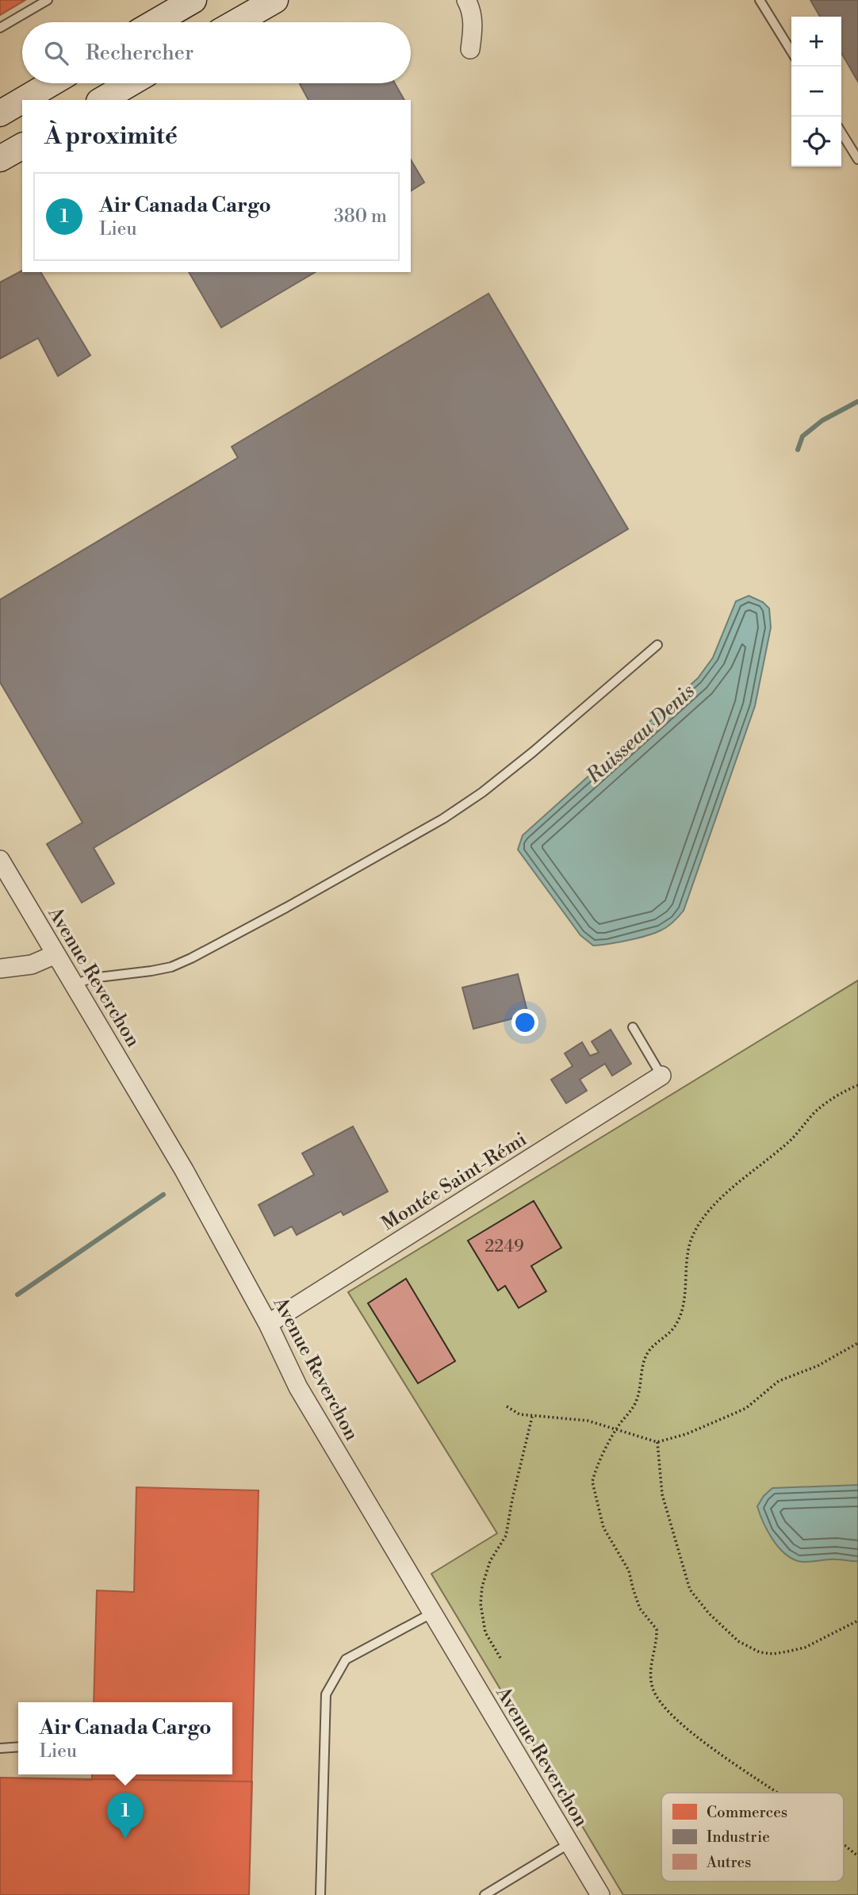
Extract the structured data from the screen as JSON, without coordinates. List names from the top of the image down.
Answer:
{
  "streets": {
    "street": ["Avenue Reverchon", "Montée Saint-Rémi"]
  },
  "crossings": [
    ["Avenue Reverchon", "Montée Saint-Rémi"]
  ],
  "water": ["Ruisseau Denis"],
  "house_numbers": ["2249"],
  "legend": ["Commerces", "Industrie", "Autres"],
  "page": {
    "map_buttons": ["+", "−"],
    "search": "Rechercher",
    "heading": "À proximité",
    "list": [
      {
        "mark": "1",
        "name": "Air Canada Cargo",
        "note": "Lieu",
        "value": "380 m"
      }
    ],
    "popup": ["Air Canada Cargo", "Lieu"],
    "pins": "1"
  }
}
